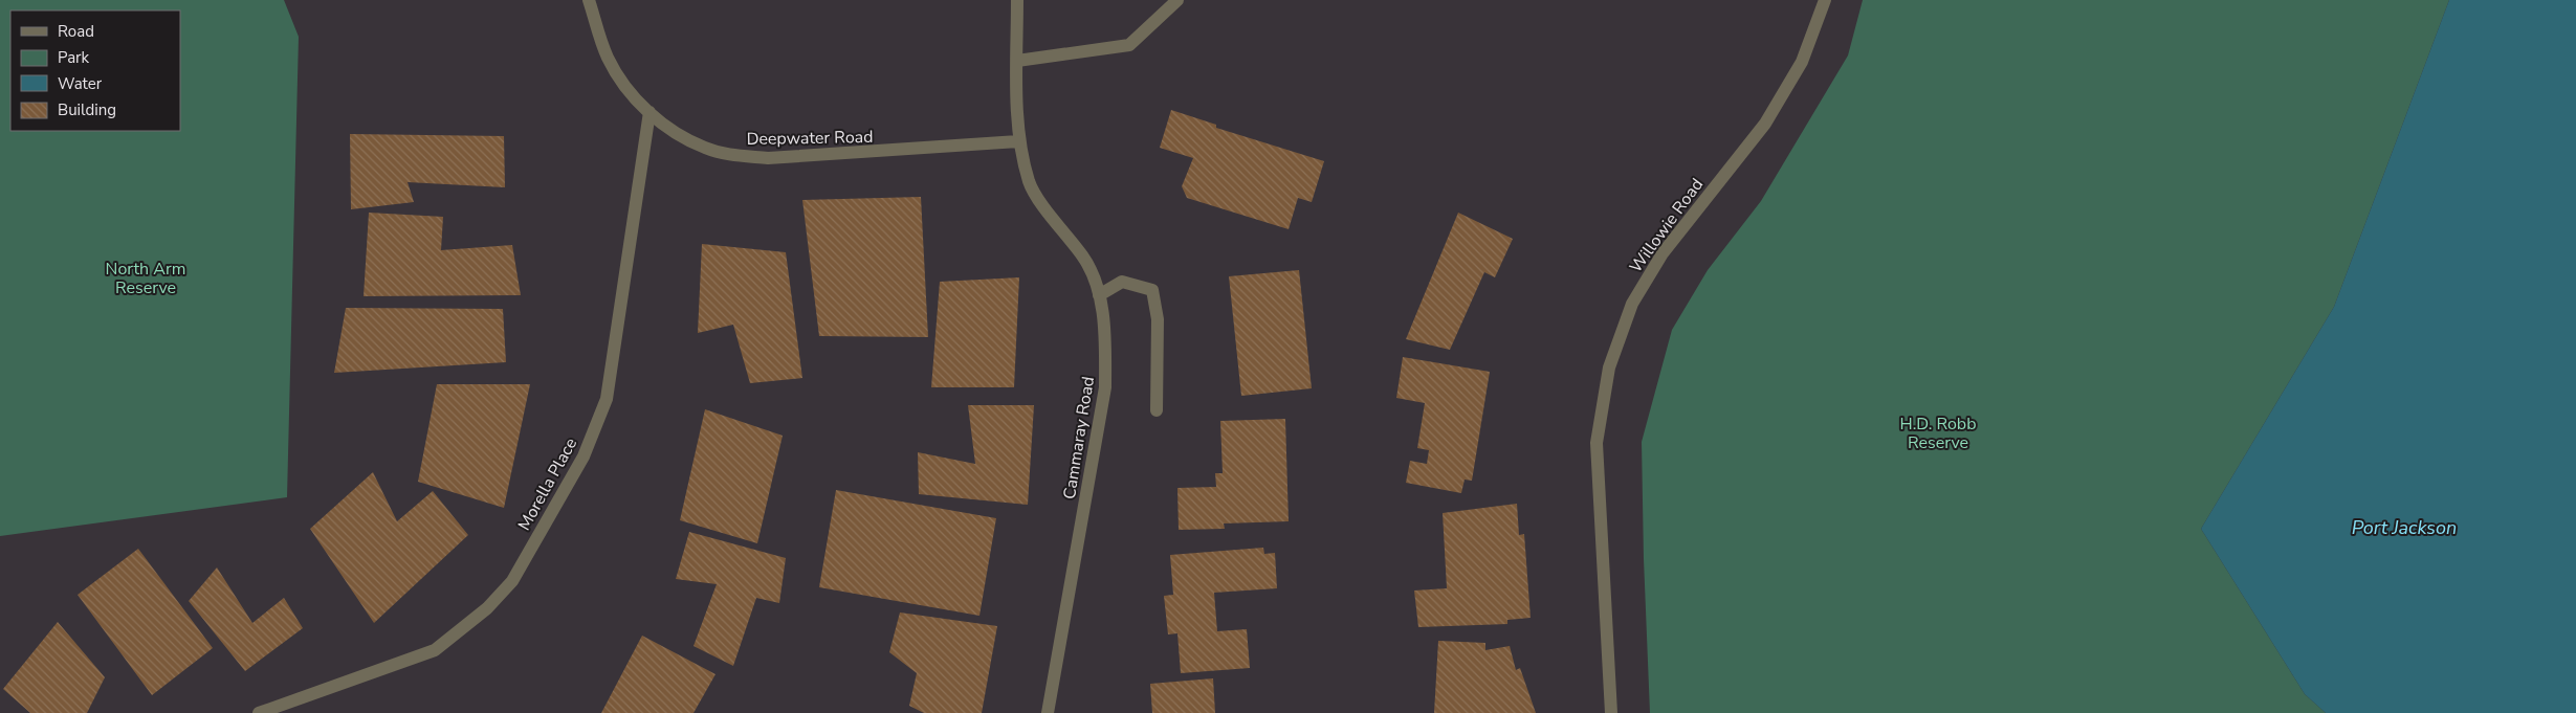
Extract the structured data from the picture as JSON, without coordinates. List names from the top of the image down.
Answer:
{
  "streets": {
    "street": [
      "Deepwater Road",
      "Willowie Road",
      "Cammaray Road",
      "Morella Place"
    ]
  },
  "crossings": [
    ["Deepwater Road", "Cammaray Road"],
    ["Deepwater Road", "Morella Place"]
  ],
  "water": ["Port Jackson"],
  "parks": ["North Arm Reserve", "H.D. Robb Reserve"],
  "legend": [
    "Road",
    "Park",
    "Water",
    "Building"
  ]
}
